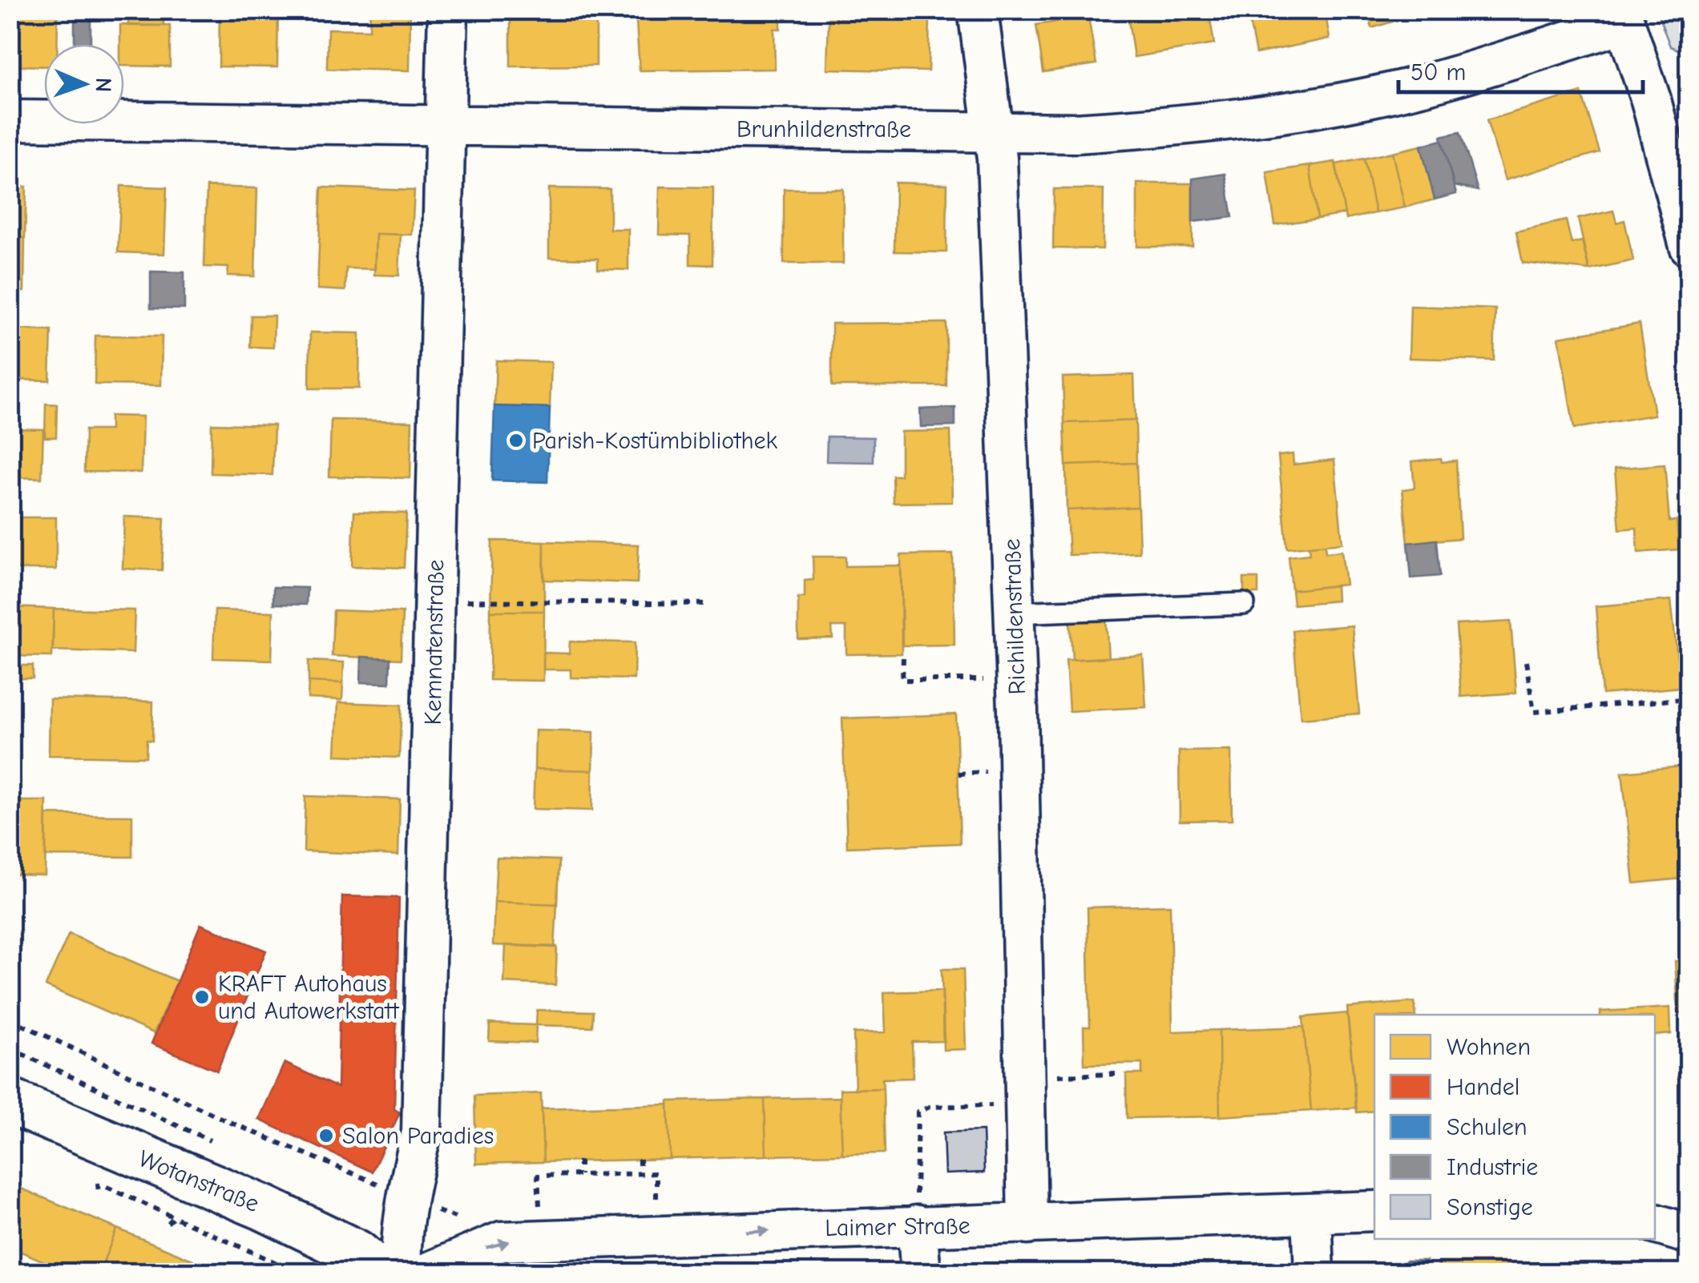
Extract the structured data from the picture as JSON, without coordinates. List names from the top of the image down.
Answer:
{
  "streets": {
    "main road": ["Wotanstraße"],
    "street": [
      "Brunhildenstraße",
      "Richildenstraße",
      "Kemnatenstraße",
      "Laimer Straße"
    ]
  },
  "crossings": [
    ["Brunhildenstraße", "Richildenstraße"],
    ["Brunhildenstraße", "Kemnatenstraße"],
    ["Richildenstraße", "Laimer Straße"]
  ],
  "one_way": ["Laimer Straße"],
  "places": ["Parish-Kostümbibliothek", "KRAFT Autohaus und Autowerkstatt", "Salon Paradies"],
  "legend": [
    "Wohnen",
    "Handel",
    "Schulen",
    "Industrie",
    "Sonstige"
  ],
  "scale_bar": "50 m",
  "north": "right"
}
